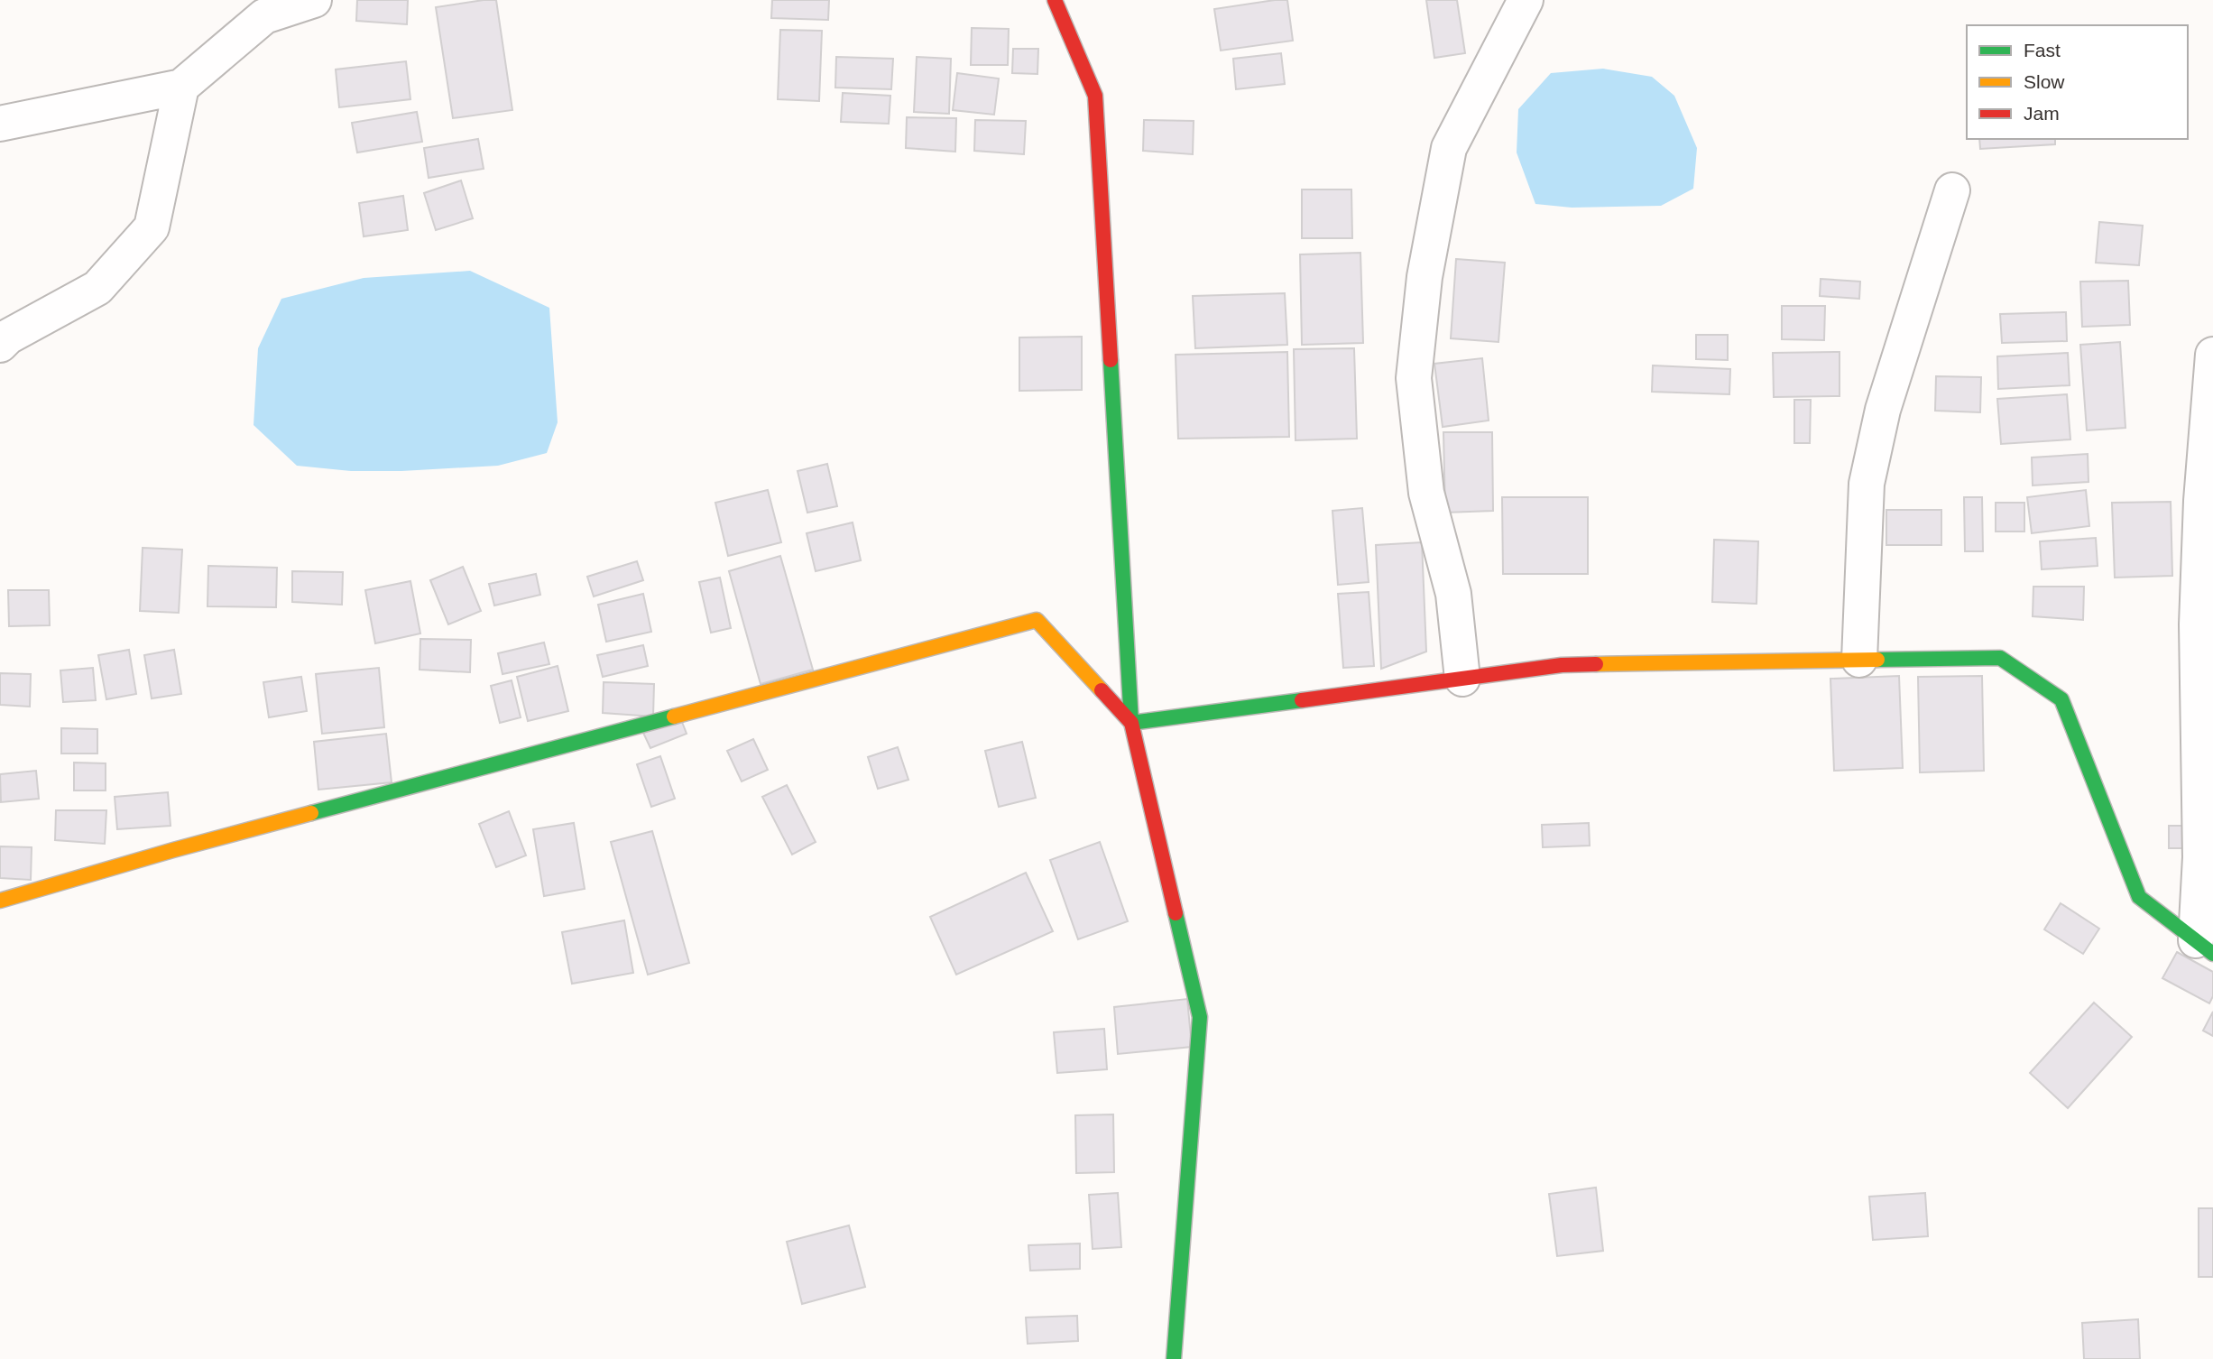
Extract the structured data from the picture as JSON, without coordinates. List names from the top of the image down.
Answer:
{
  "legend": ["Fast", "Slow", "Jam"]
}
